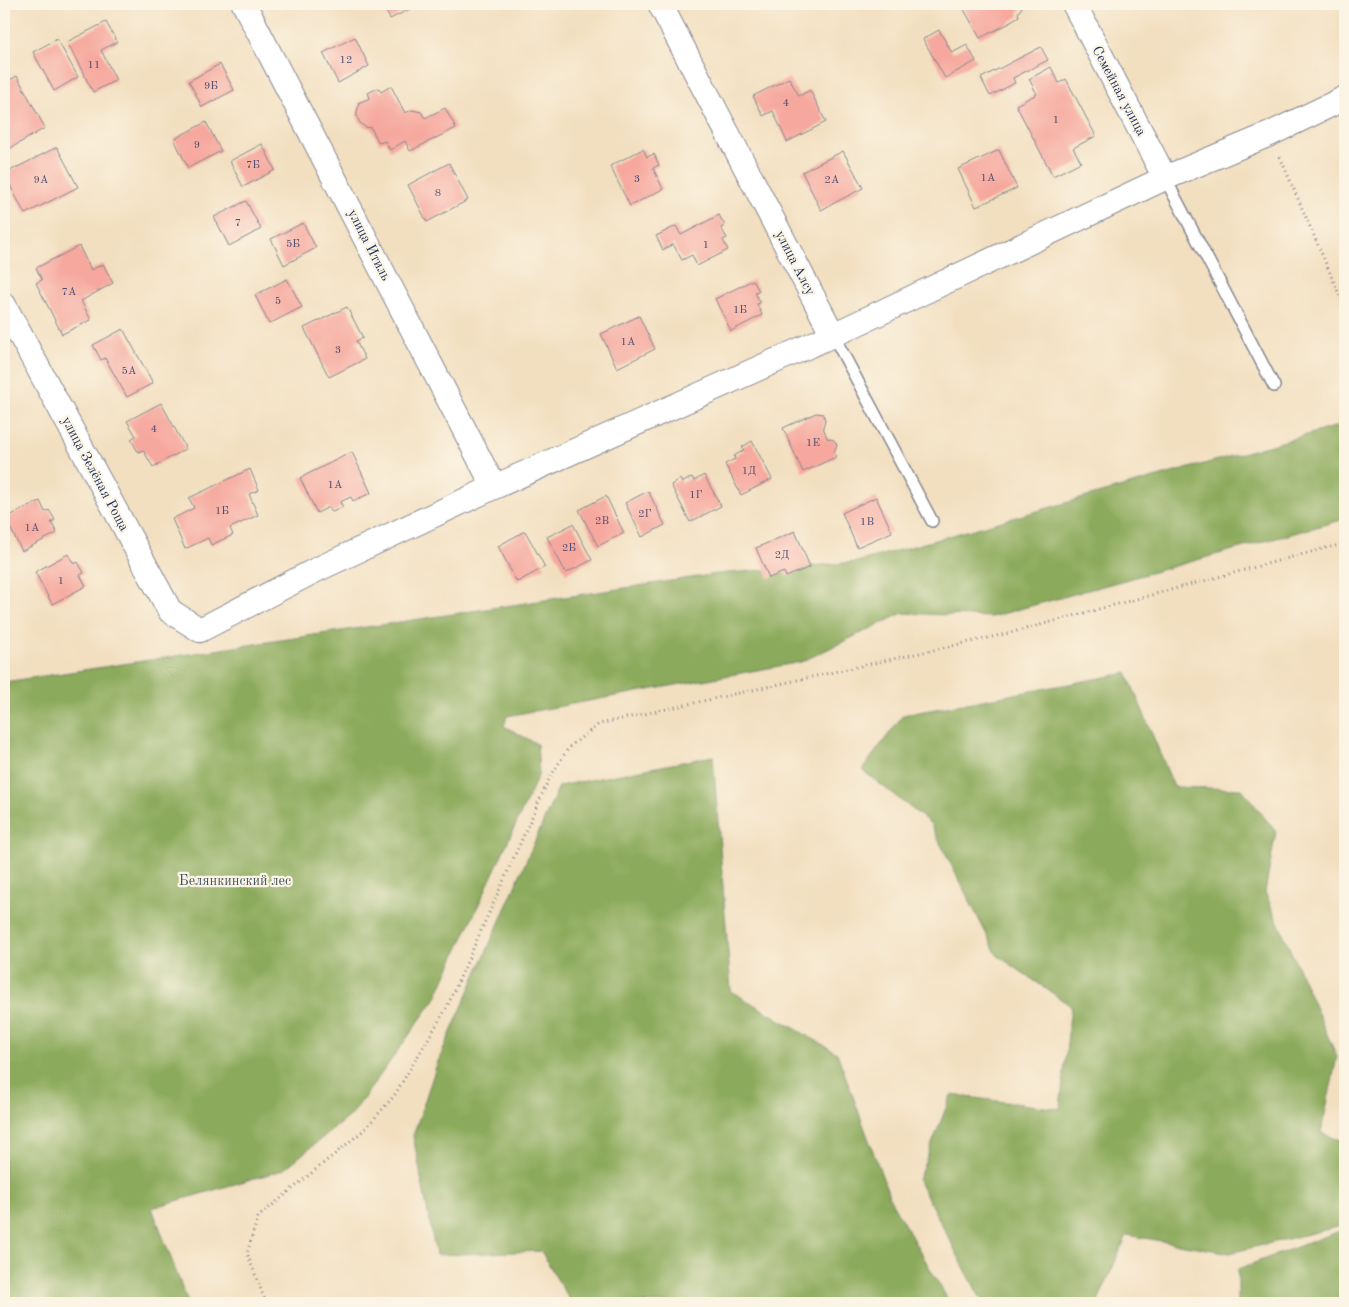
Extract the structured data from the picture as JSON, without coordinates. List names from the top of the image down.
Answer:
{
  "streets": {
    "street": [
      "Семейная улица",
      "улица Итиль",
      "улица Алсу",
      "улица Зелёная Роща"
    ]
  },
  "crossings": [
    ["улица Итиль", "улица Зелёная Роща"]
  ],
  "parks": ["Белянкинский лес"],
  "house_numbers": [
    "12",
    "11",
    "9Б",
    "4",
    "1",
    "9",
    "7Б",
    "1А",
    "3",
    "9А",
    "2А",
    "8",
    "7",
    "5Б",
    "1",
    "7А",
    "5",
    "1Б",
    "1А",
    "3",
    "5А",
    "4",
    "1Е",
    "1Д",
    "1А",
    "1Г",
    "1Б",
    "2Г",
    "2В",
    "1В",
    "1А",
    "2Б",
    "2Д",
    "1"
  ]
}
